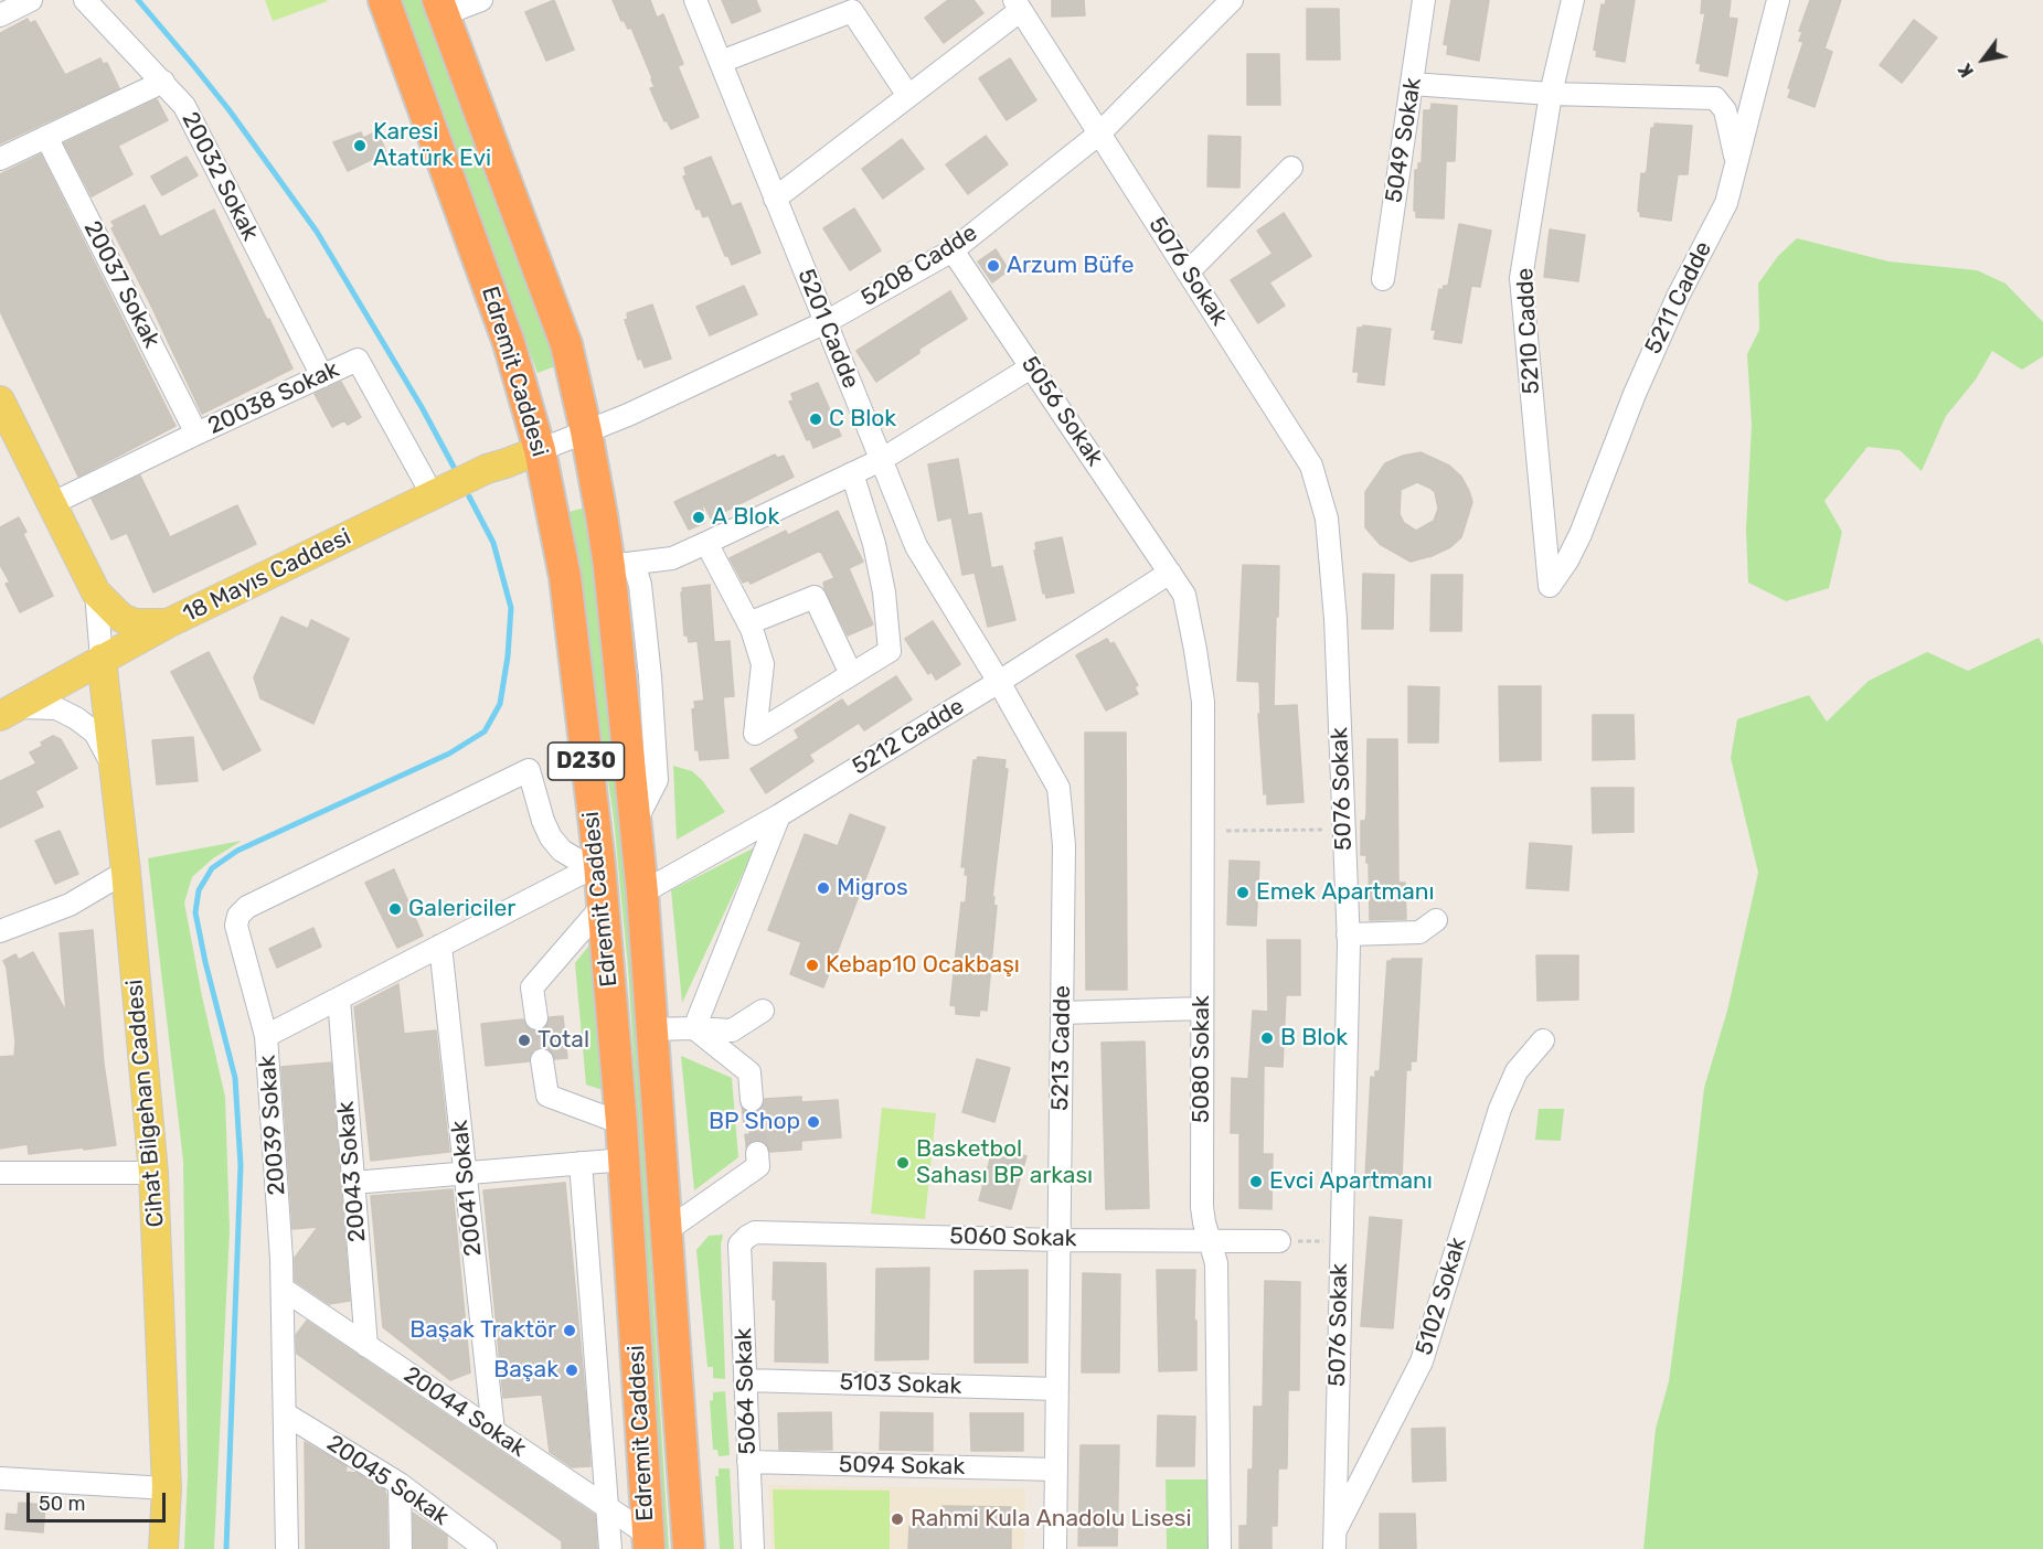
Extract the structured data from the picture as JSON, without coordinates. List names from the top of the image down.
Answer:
{
  "streets": {
    "highway": ["Edremit Caddesi", "D230"],
    "main road": ["18 Mayıs Caddesi", "Cihat Bilgehan Caddesi"],
    "street": [
      "5049 Sokak",
      "20032 Sokak",
      "5208 Cadde",
      "5076 Sokak",
      "20037 Sokak",
      "5211 Cadde",
      "5201 Cadde",
      "5210 Cadde",
      "20038 Sokak",
      "5056 Sokak",
      "5212 Cadde",
      "5213 Cadde",
      "5080 Sokak",
      "20039 Sokak",
      "20043 Sokak",
      "20041 Sokak",
      "5060 Sokak",
      "5102 Sokak",
      "5103 Sokak",
      "5064 Sokak",
      "20044 Sokak",
      "5094 Sokak",
      "20045 Sokak"
    ]
  },
  "crossings": [
    ["20032 Sokak", "20038 Sokak"],
    ["5208 Cadde", "5076 Sokak"],
    ["5208 Cadde", "5201 Cadde"],
    ["5208 Cadde", "Edremit Caddesi"],
    ["5208 Cadde", "5056 Sokak"],
    ["5208 Cadde", "18 Mayıs Caddesi"],
    ["5076 Sokak", "5102 Sokak"],
    ["20037 Sokak", "20038 Sokak"],
    ["5211 Cadde", "5210 Cadde"],
    ["5201 Cadde", "5212 Cadde"],
    ["5201 Cadde", "5213 Cadde"],
    ["Edremit Caddesi", "18 Mayıs Caddesi"],
    ["Edremit Caddesi", "5212 Cadde"],
    ["Edremit Caddesi", "20039 Sokak"],
    ["Edremit Caddesi", "20044 Sokak"],
    ["20038 Sokak", "18 Mayıs Caddesi"],
    ["5056 Sokak", "5212 Cadde"],
    ["5056 Sokak", "5080 Sokak"],
    ["18 Mayıs Caddesi", "Cihat Bilgehan Caddesi"],
    ["5212 Cadde", "5213 Cadde"],
    ["5212 Cadde", "5080 Sokak"],
    ["5213 Cadde", "5060 Sokak"],
    ["5213 Cadde", "5103 Sokak"],
    ["5213 Cadde", "5094 Sokak"],
    ["5080 Sokak", "5060 Sokak"],
    ["20039 Sokak", "20043 Sokak"],
    ["20039 Sokak", "20041 Sokak"],
    ["20039 Sokak", "20044 Sokak"],
    ["20039 Sokak", "20045 Sokak"],
    ["20043 Sokak", "20044 Sokak"],
    ["20041 Sokak", "20044 Sokak"],
    ["5060 Sokak", "5064 Sokak"],
    ["5103 Sokak", "5064 Sokak"],
    ["5064 Sokak", "5094 Sokak"]
  ],
  "places": [
    "Karesi Atatürk Evi",
    "Arzum Büfe",
    "C Blok",
    "A Blok",
    "Migros",
    "Emek Apartmanı",
    "Galericiler",
    "Kebap10 Ocakbaşı",
    "B Blok",
    "Total",
    "BP Shop",
    "Basketbol Sahası BP arkası",
    "Evci Apartmanı",
    "Başak Traktör",
    "Başak",
    "Rahmi Kula Anadolu Lisesi"
  ],
  "scale_bar": "50 m",
  "north": "bottom left"
}
